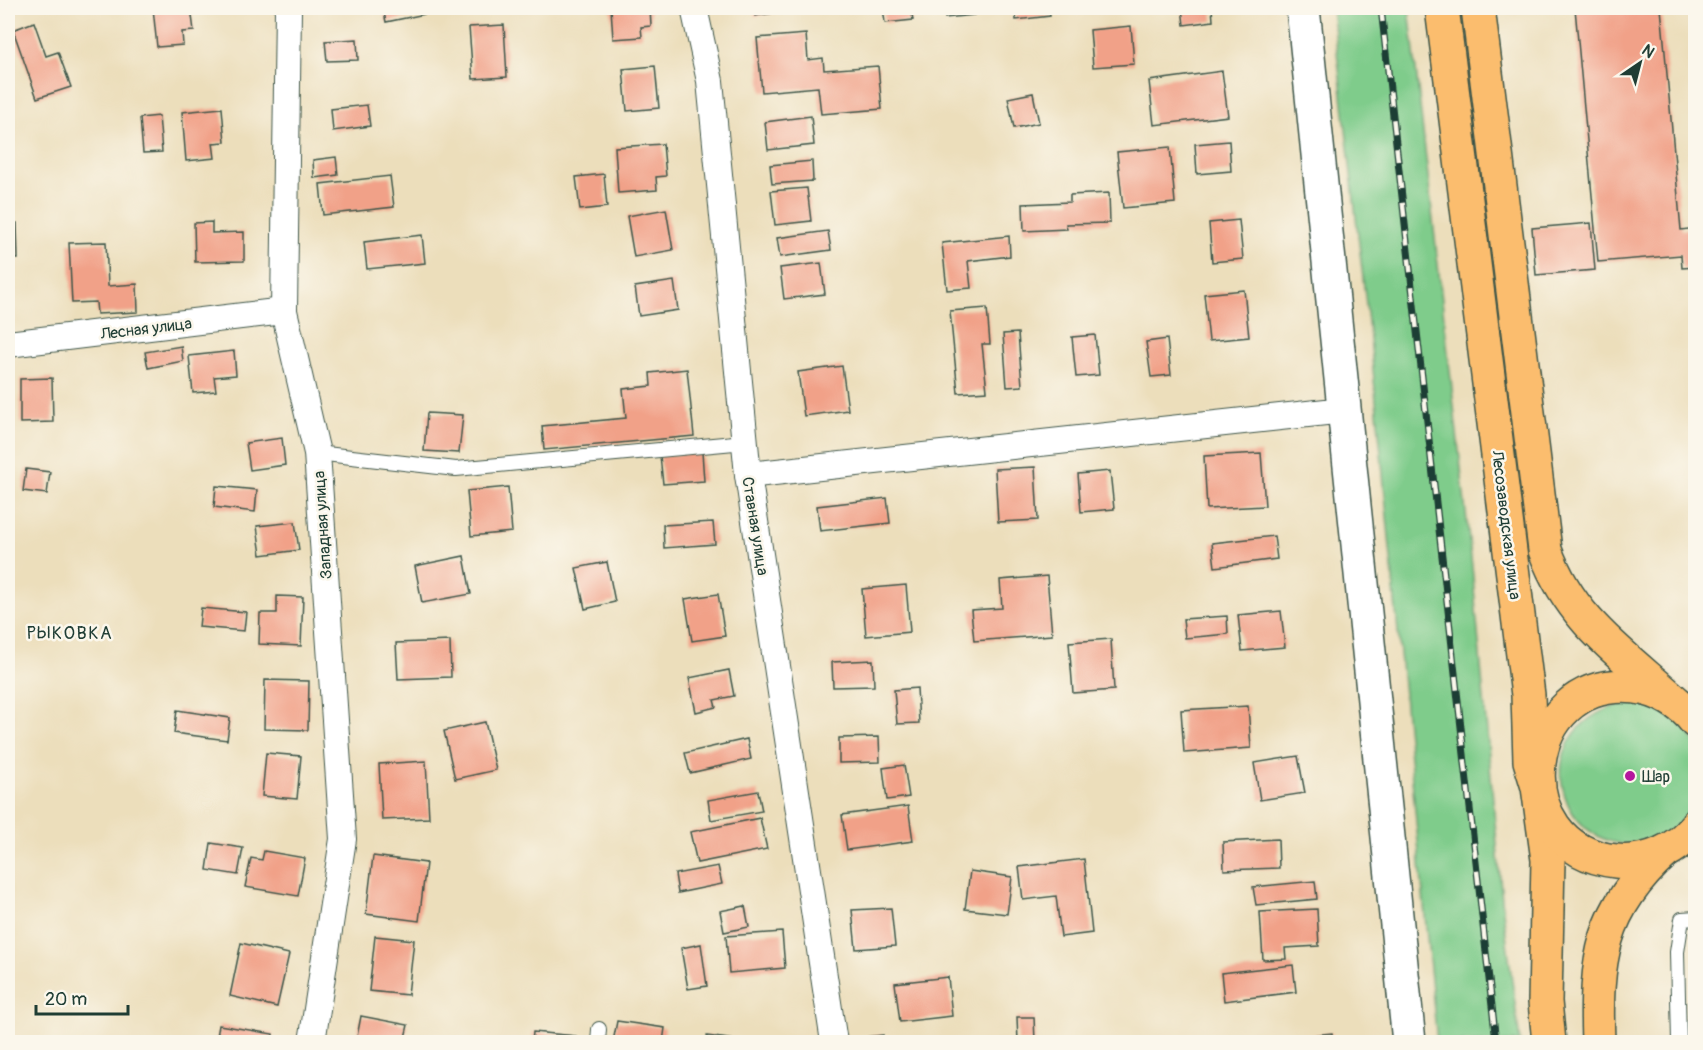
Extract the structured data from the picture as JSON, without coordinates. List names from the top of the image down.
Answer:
{
  "streets": {
    "main road": ["Лесозаводская улица"],
    "street": ["Лесная улица", "Западная улица", "Ставная улица"]
  },
  "crossings": [
    ["Лесная улица", "Западная улица"]
  ],
  "districts": ["РЫКОВКА"],
  "places": ["Шар"],
  "scale_bar": "20 m",
  "north": "top right"
}
